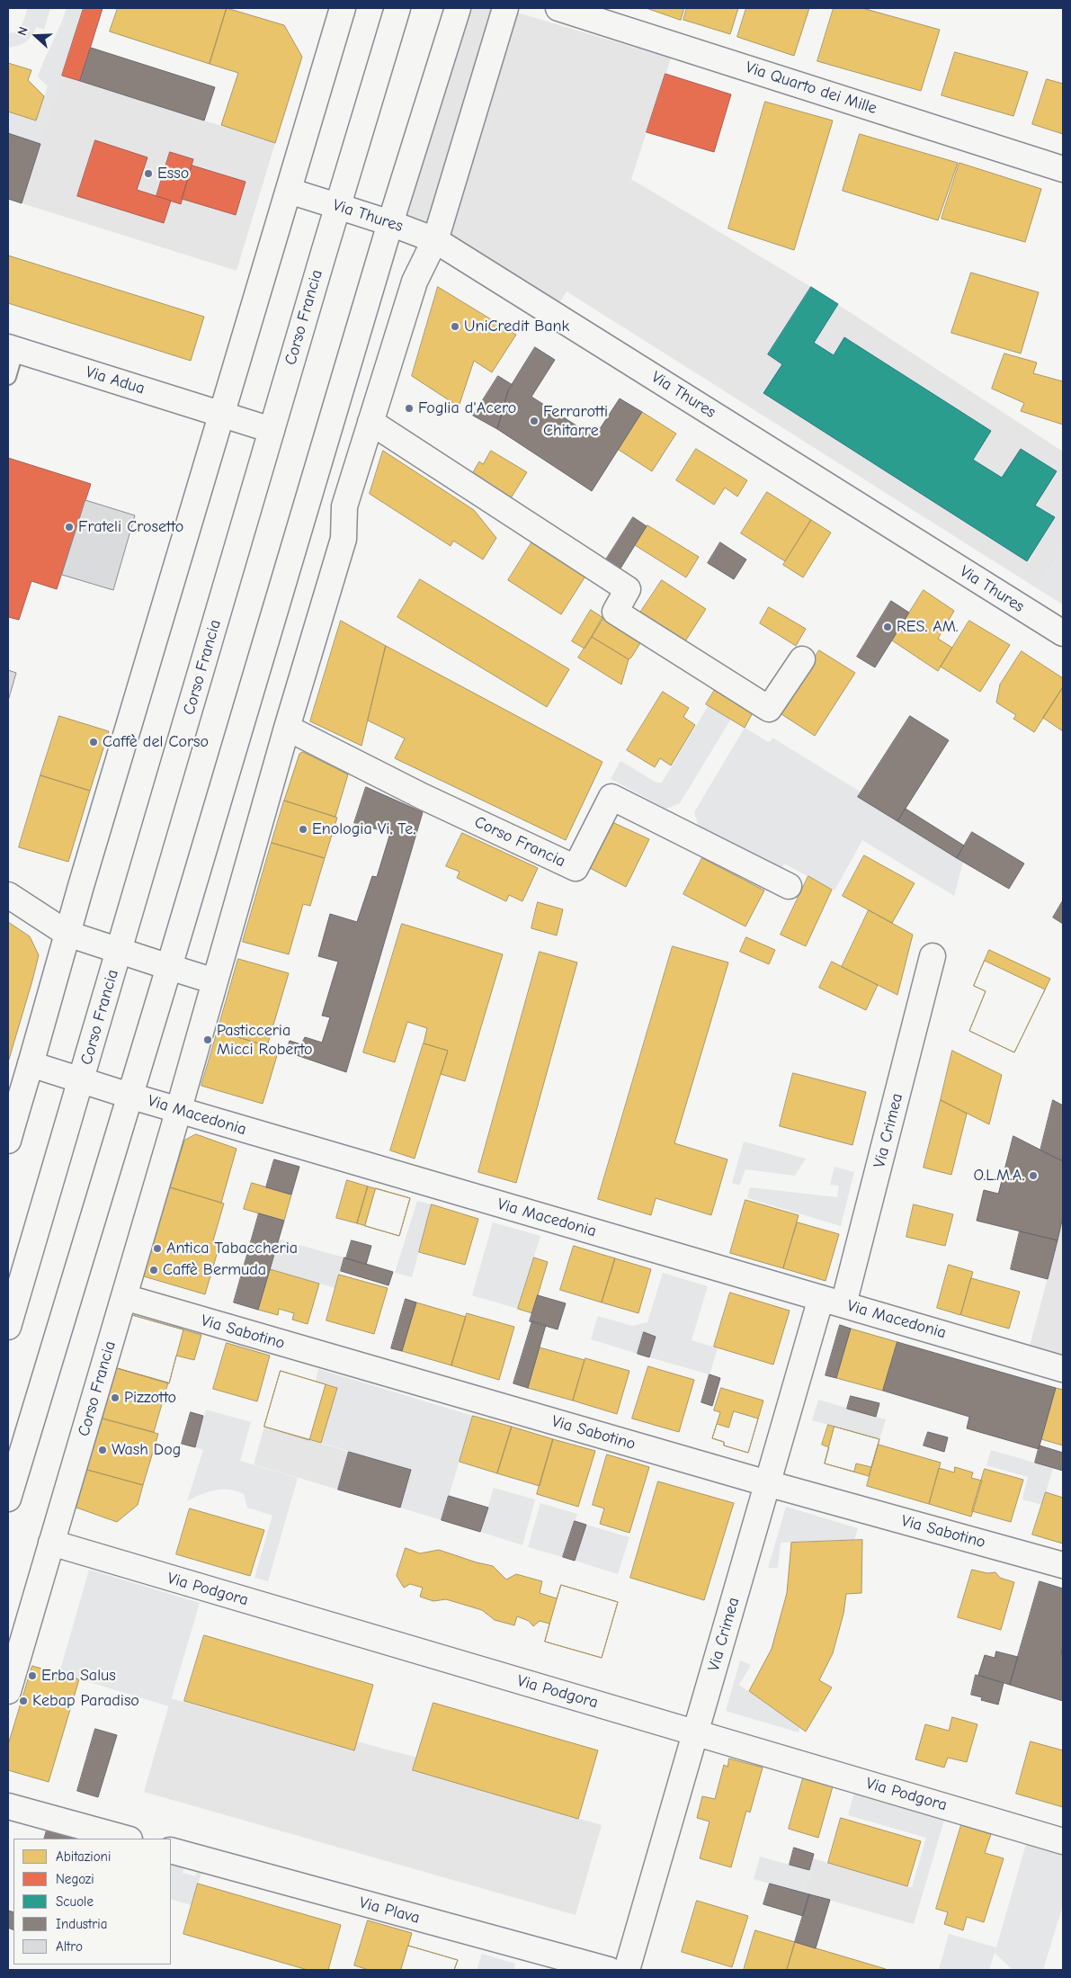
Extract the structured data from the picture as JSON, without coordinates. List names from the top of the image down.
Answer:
{
  "streets": {
    "street": [
      "Via Quarto dei Mille",
      "Via Thures",
      "Corso Francia",
      "Via Adua",
      "Via Macedonia",
      "Via Crimea",
      "Via Sabotino",
      "Via Podgora",
      "Via Plava"
    ]
  },
  "crossings": [
    ["Via Thures", "Corso Francia"],
    ["Corso Francia", "Via Adua"],
    ["Corso Francia", "Via Macedonia"],
    ["Corso Francia", "Via Sabotino"],
    ["Corso Francia", "Via Podgora"],
    ["Via Macedonia", "Via Crimea"],
    ["Via Crimea", "Via Sabotino"],
    ["Via Crimea", "Via Podgora"]
  ],
  "places": [
    "Esso",
    "UniCredit Bank",
    "Foglia d'Acero",
    "Ferrarotti Chitarre",
    "Frateli Crosetto",
    "RES. AM.",
    "Caffè del Corso",
    "Enologia Vi. Te.",
    "Pasticceria Micci Roberto",
    "O.L.M.A.",
    "Antica Tabaccheria",
    "Caffè Bermuda",
    "Pizzotto",
    "Wash Dog",
    "Erba Salus",
    "Kebap Paradiso"
  ],
  "legend": [
    "Abitazioni",
    "Negozi",
    "Scuole",
    "Industria",
    "Altro"
  ],
  "north": "left"
}
